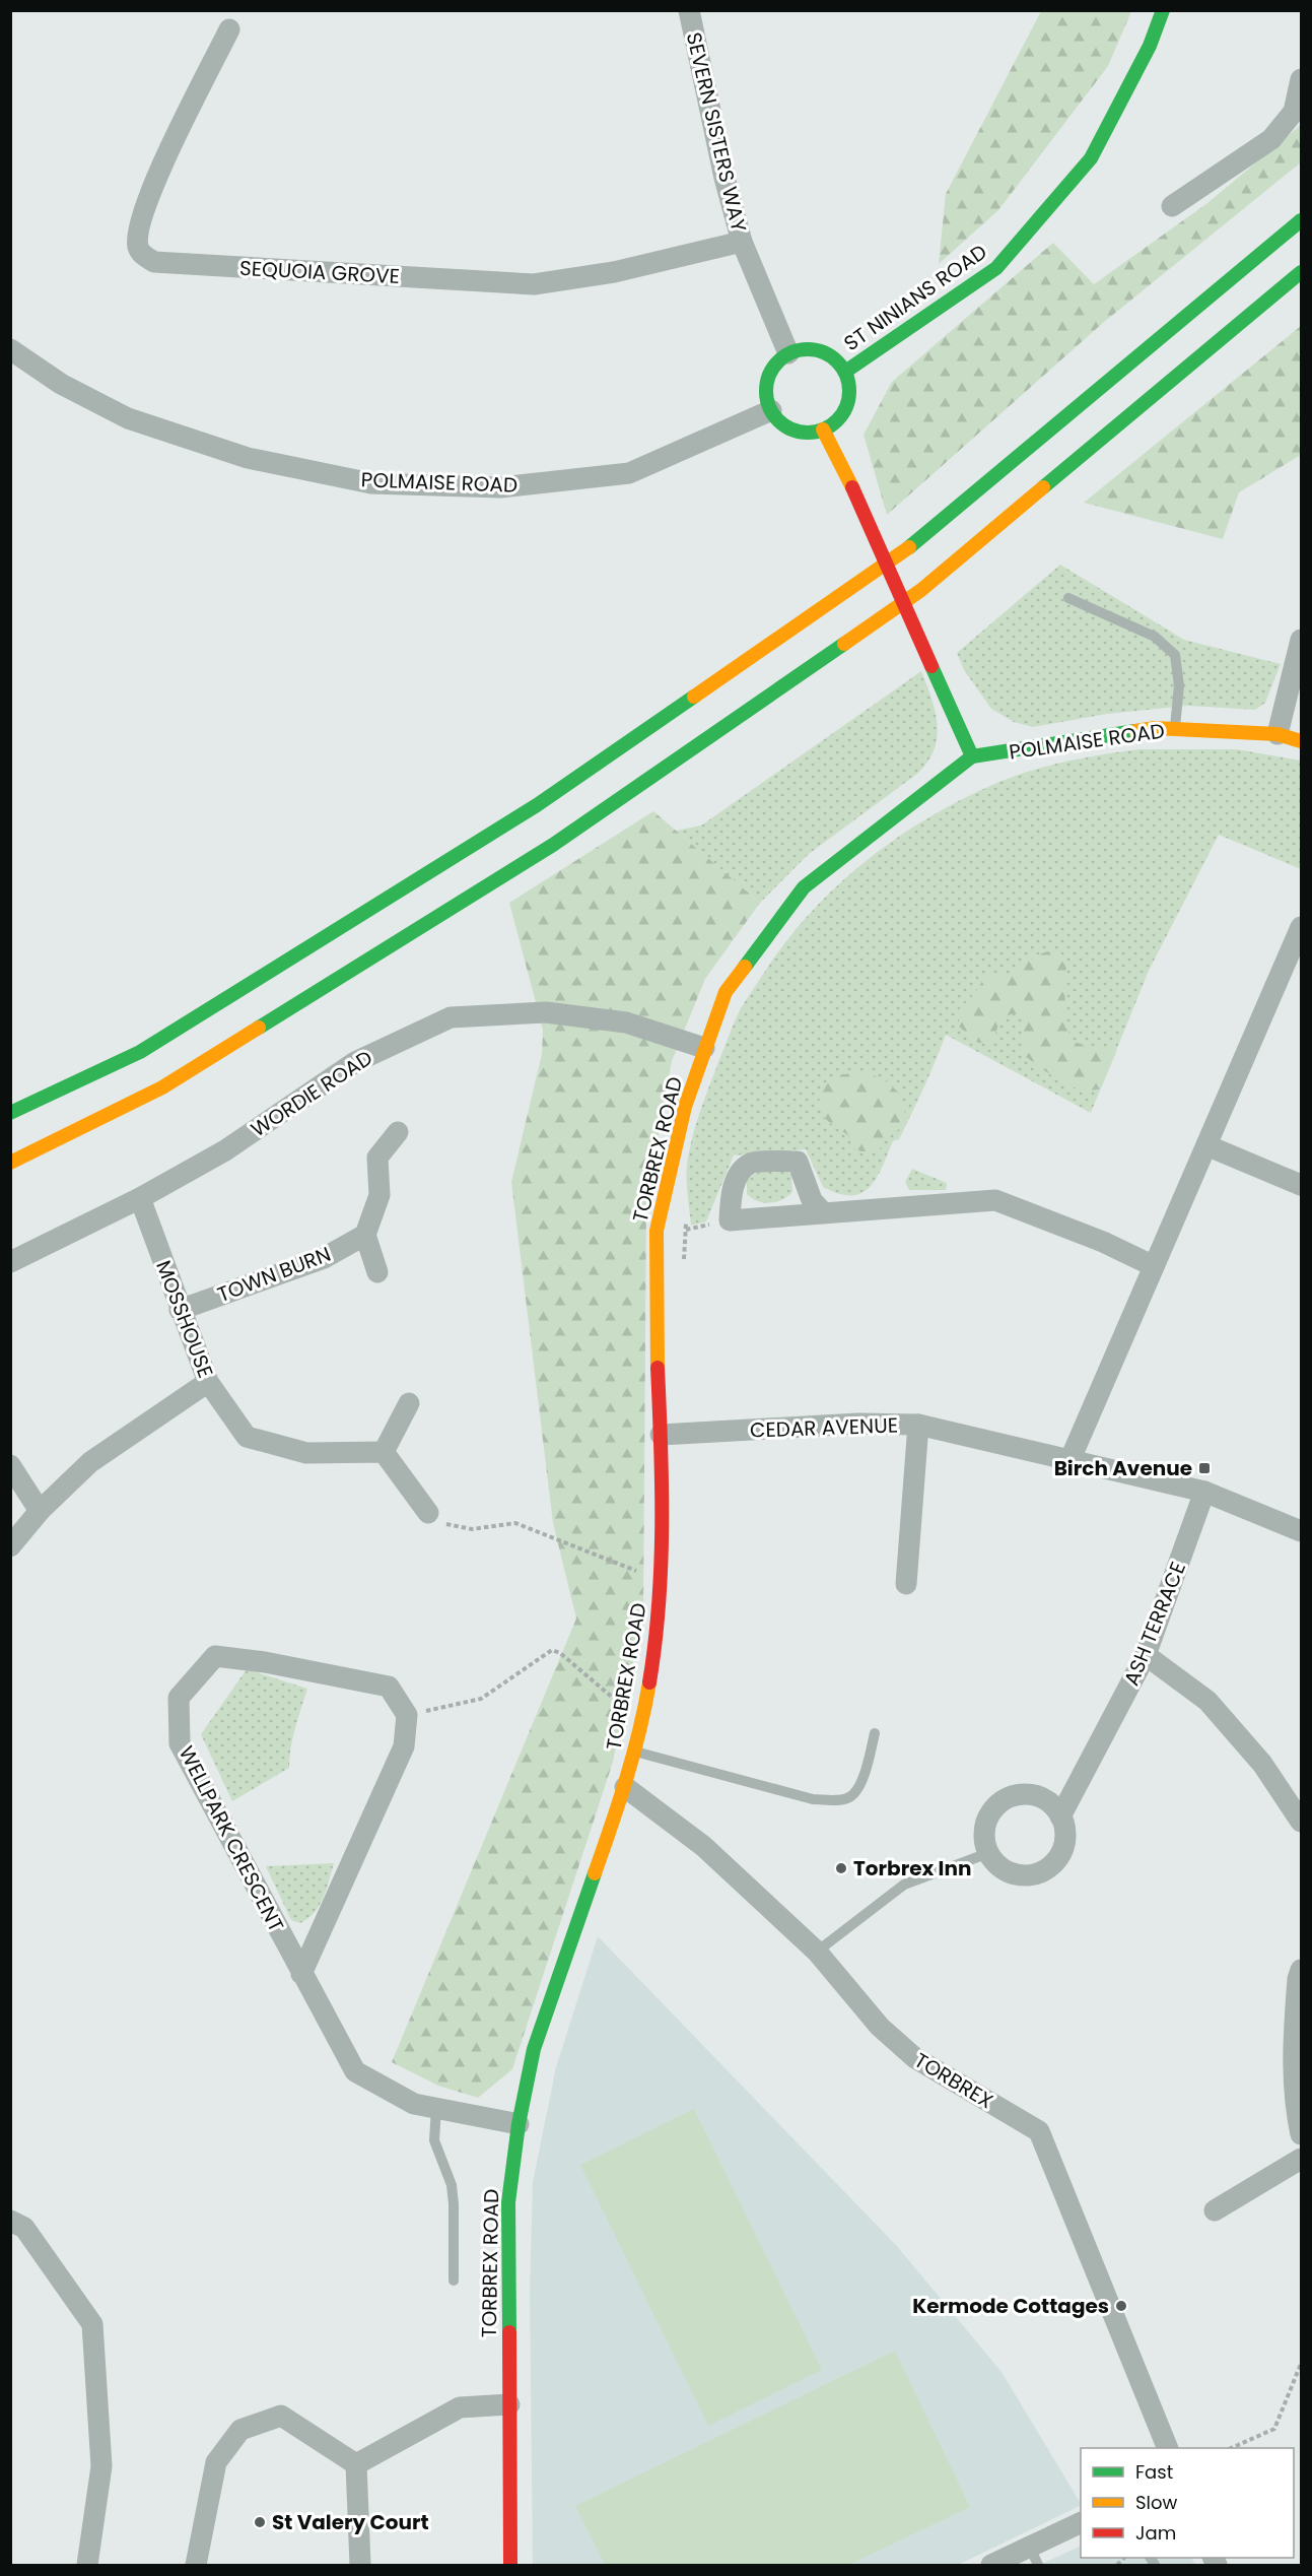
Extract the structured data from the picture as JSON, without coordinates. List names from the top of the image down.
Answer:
{
  "streets": {
    "main road": ["ST NINIANS ROAD", "POLMAISE ROAD", "TORBREX ROAD"],
    "street": [
      "SEVERN SISTERS WAY",
      "SEQUOIA GROVE",
      "WORDIE ROAD",
      "TOWN BURN",
      "MOSSHOUSE",
      "CEDAR AVENUE",
      "ASH TERRACE",
      "WELLPARK CRESCENT",
      "TORBREX"
    ]
  },
  "crossings": [
    ["SEVERN SISTERS WAY", "SEQUOIA GROVE"],
    ["SEVERN SISTERS WAY", "ST NINIANS ROAD"],
    ["SEVERN SISTERS WAY", "POLMAISE ROAD"],
    ["ST NINIANS ROAD", "POLMAISE ROAD"],
    ["POLMAISE ROAD", "TORBREX ROAD"],
    ["WORDIE ROAD", "TORBREX ROAD"],
    ["WORDIE ROAD", "MOSSHOUSE"],
    ["TORBREX ROAD", "CEDAR AVENUE"],
    ["TORBREX ROAD", "WELLPARK CRESCENT"],
    ["TORBREX ROAD", "TORBREX"],
    ["TOWN BURN", "MOSSHOUSE"],
    ["CEDAR AVENUE", "ASH TERRACE"]
  ],
  "places": {
    "transit": ["Birch Avenue"],
    "other": ["Torbrex Inn", "Kermode Cottages", "St Valery Court"]
  },
  "legend": ["Fast", "Slow", "Jam"]
}
